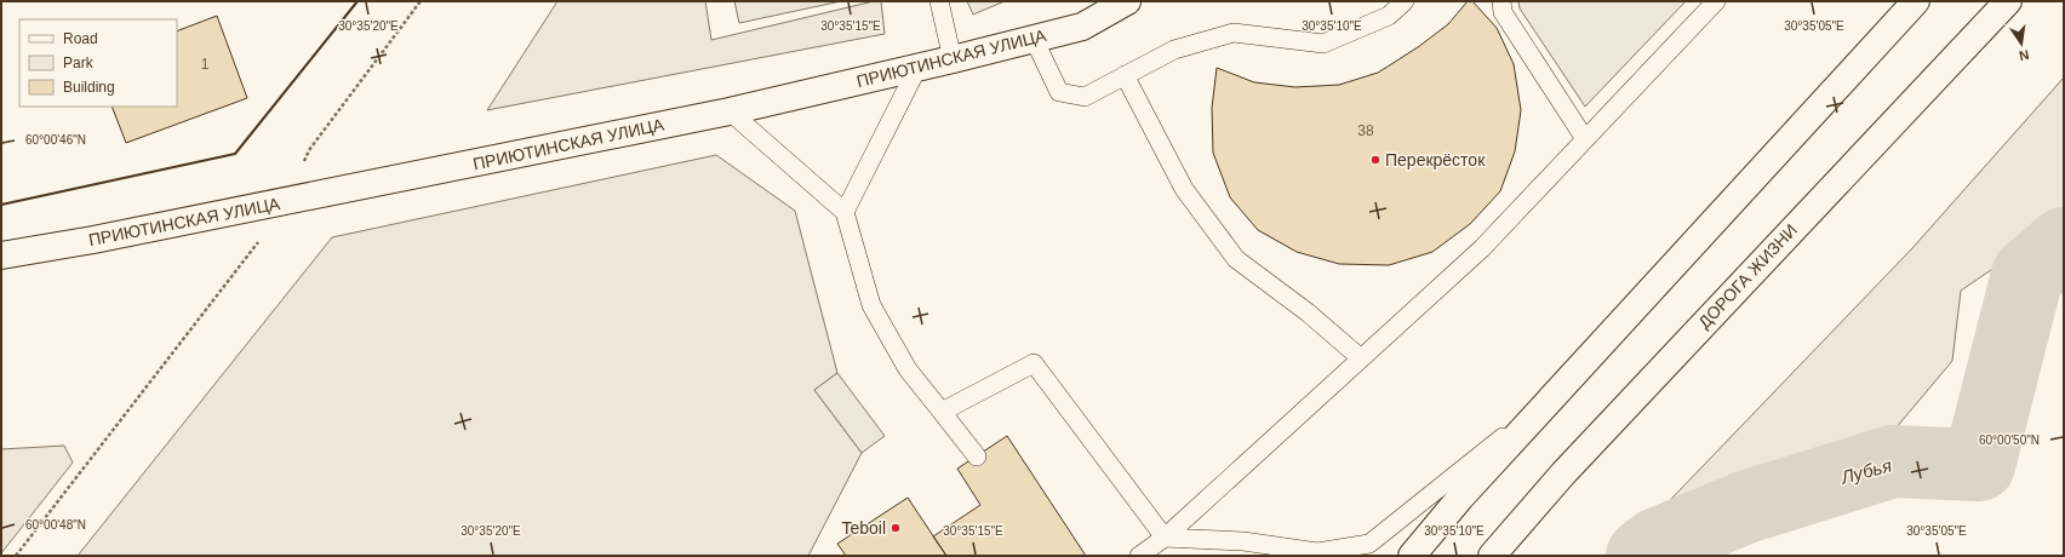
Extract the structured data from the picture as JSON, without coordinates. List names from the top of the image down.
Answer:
{
  "streets": {
    "main road": ["ПРИЮТИНСКАЯ УЛИЦА", "ДОРОГА ЖИЗНИ"]
  },
  "water": ["Лубья"],
  "places": ["Перекрёсток", "Teboil"],
  "house_numbers": ["1", "38"],
  "legend": ["Road", "Park", "Building"],
  "north": "bottom",
  "coordinates": [
    "30°35'20\"E",
    "30°35'15\"E",
    "30°35'10\"E",
    "30°35'05\"E",
    "60°00'46\"N",
    "60°00'50\"N",
    "60°00'48\"N"
  ]
}
